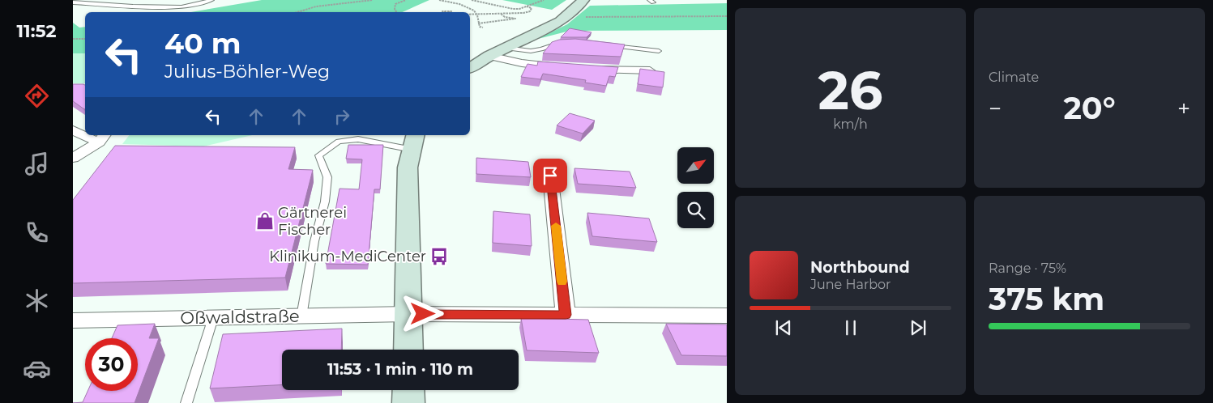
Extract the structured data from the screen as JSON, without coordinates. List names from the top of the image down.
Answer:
{
  "streets": {
    "street": ["Oßwaldstraße"]
  },
  "places": {
    "shop": ["Gärtnerei Fischer"],
    "bus stop": ["Klinikum-MediCenter"]
  },
  "north": "top right",
  "page": {
    "tabs": "11:52",
    "tile": [
      ["26", "km/h"],
      "Climate",
      ["Range · 75%", "375 km"]
    ],
    "turn": ["40 m", "Julius-Böhler-Weg"],
    "heat": ["−", "20°", "+"],
    "song": ["Northbound", "June Harbor"],
    "limit": "30",
    "trip": "11:53 · 1 min · 110 m"
  }
}
